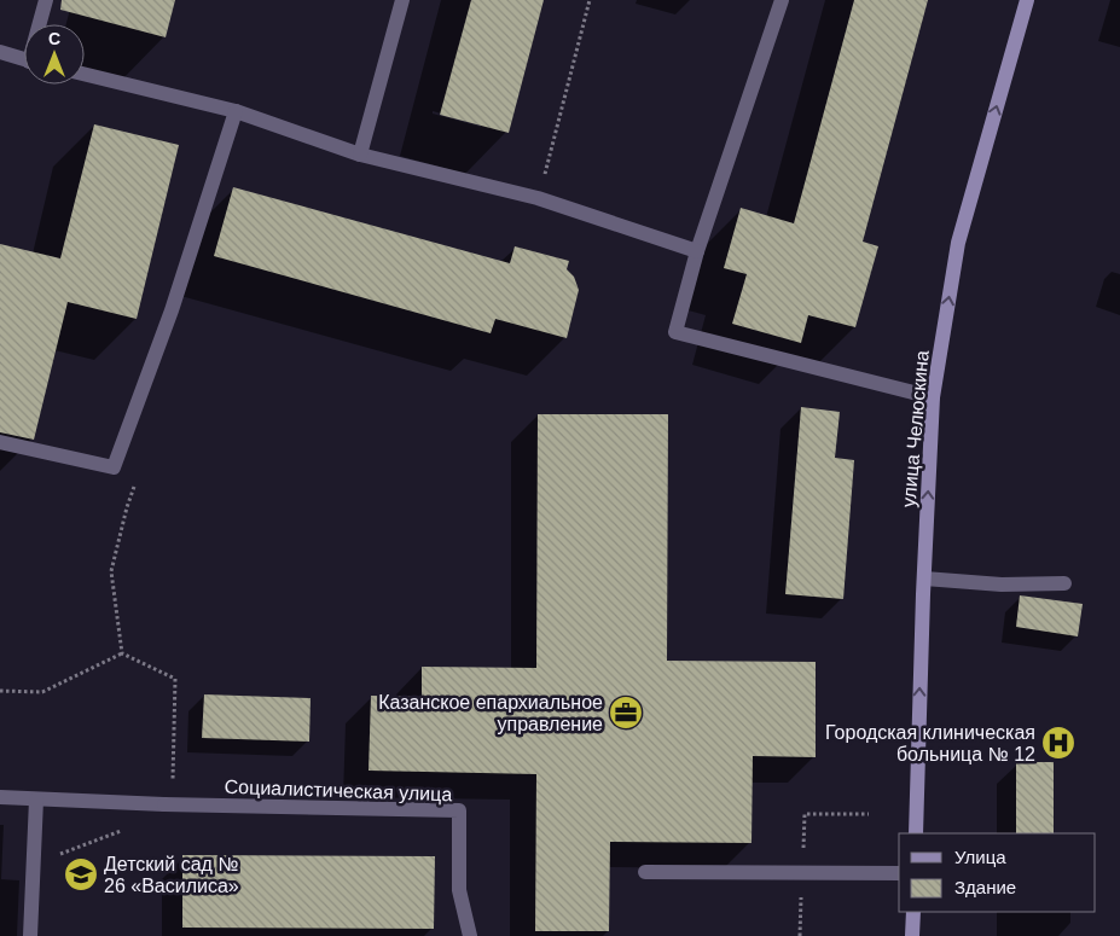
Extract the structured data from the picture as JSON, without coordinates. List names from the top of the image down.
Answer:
{
  "streets": {
    "main road": ["улица Челюскина"],
    "street": ["Социалистическая улица"]
  },
  "one_way": ["улица Челюскина"],
  "places": {
    "office": ["Казанское епархиальное управление"],
    "hospital": ["Городская клиническая больница № 12"],
    "school or university": ["Детский сад № 26 «Василиса»"]
  },
  "legend": ["Улица", "Здание"],
  "north": "top"
}
